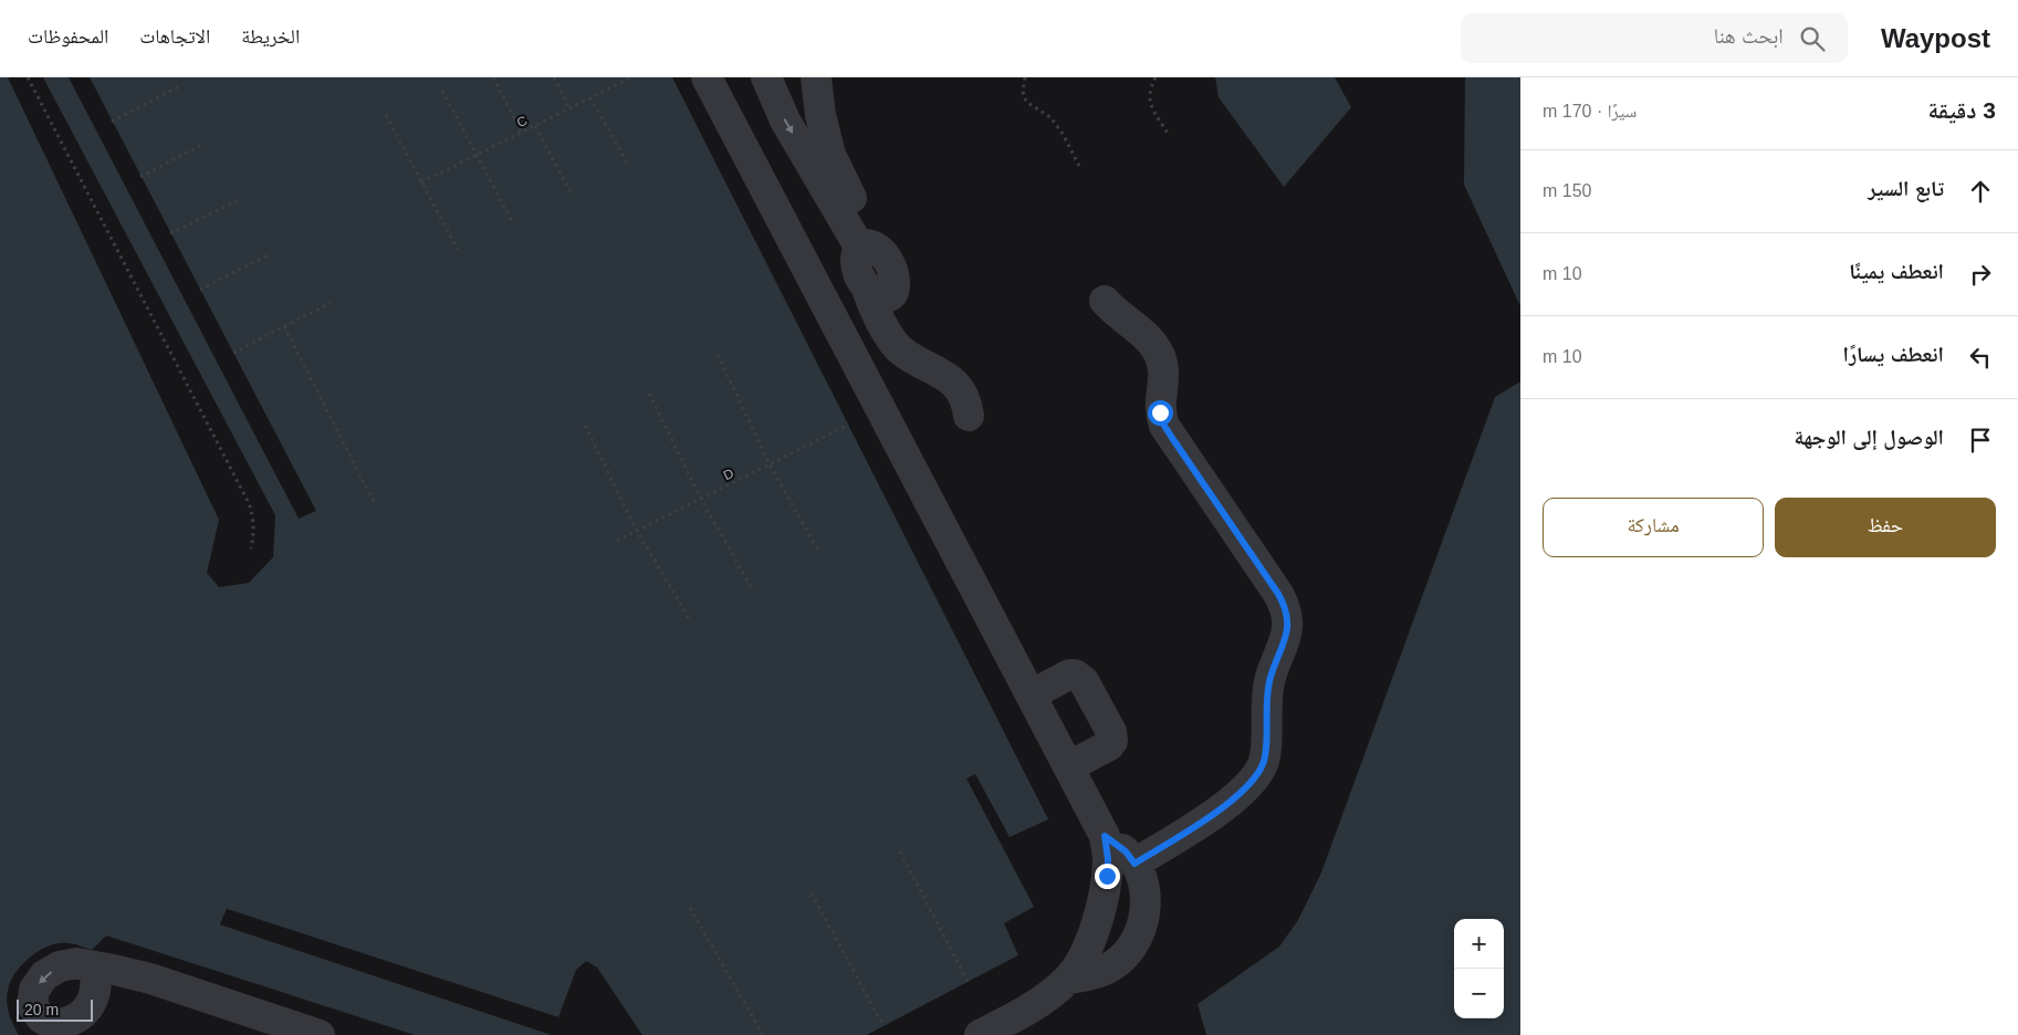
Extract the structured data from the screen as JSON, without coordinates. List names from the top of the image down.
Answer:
{
  "streets": {
    "path": ["C", "D"]
  },
  "scale_bar": "20 m",
  "page": {
    "header": "Waypost",
    "search": "ابحث هنا",
    "nav": ["الخريطة", "الاتجاهات", "المحفوظات"],
    "heading": ["3 دقيقة", "سيرًا · 170 m"],
    "list": [
      ["تابع السير", "150 m"],
      ["انعطف يمينًا", "10 m"],
      ["انعطف يسارًا", "10 m"],
      "الوصول إلى الوجهة"
    ],
    "buttons": ["حفظ", "مشاركة"],
    "map_buttons": ["+", "−"],
    "scale": "20 m"
  }
}
